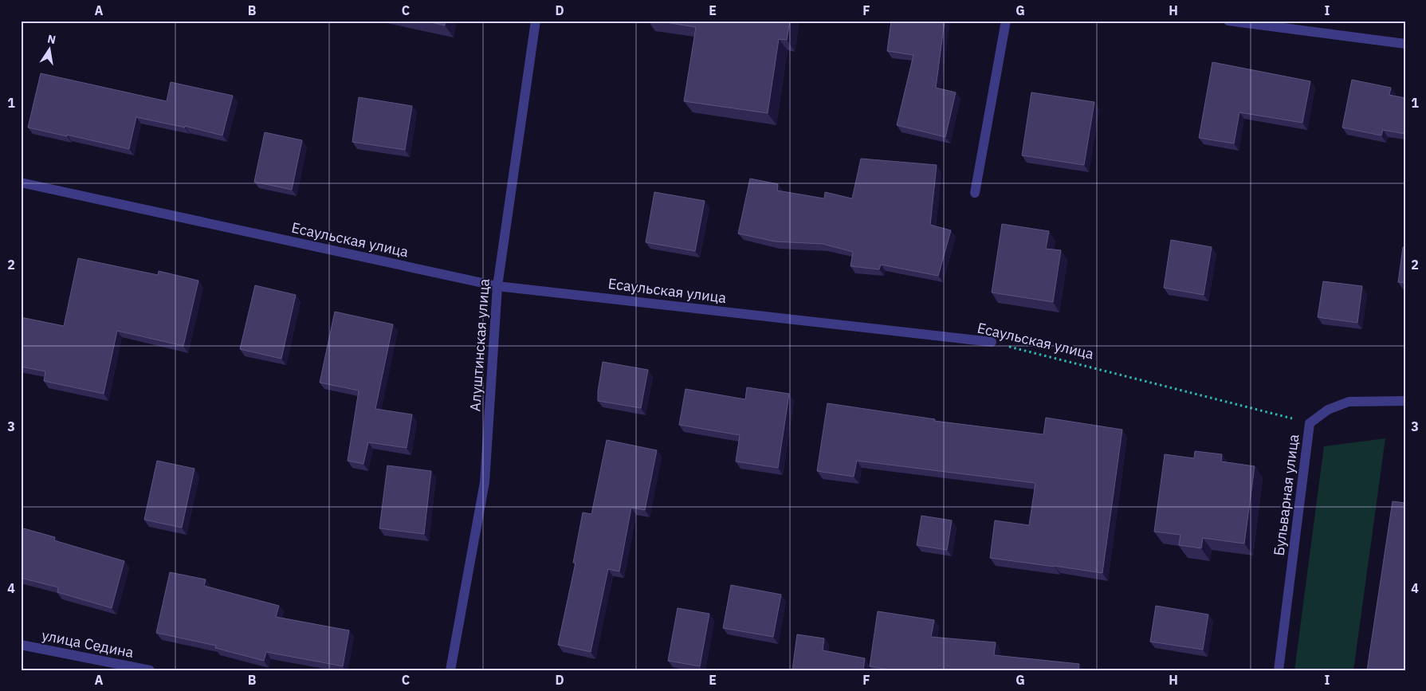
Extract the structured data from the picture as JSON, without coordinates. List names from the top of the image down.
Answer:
{
  "streets": {
    "street": [
      "Есаульская улица",
      "Алуштинская улица",
      "Бульварная улица",
      "улица Седина"
    ]
  },
  "crossings": [
    ["Есаульская улица", "Алуштинская улица"],
    ["Есаульская улица", "Бульварная улица"]
  ],
  "north": "top",
  "grid": {
    "columns": [
      "A",
      "B",
      "C",
      "D",
      "E",
      "F",
      "G",
      "H",
      "I"
    ],
    "rows": [
      "1",
      "2",
      "3",
      "4"
    ]
  }
}
